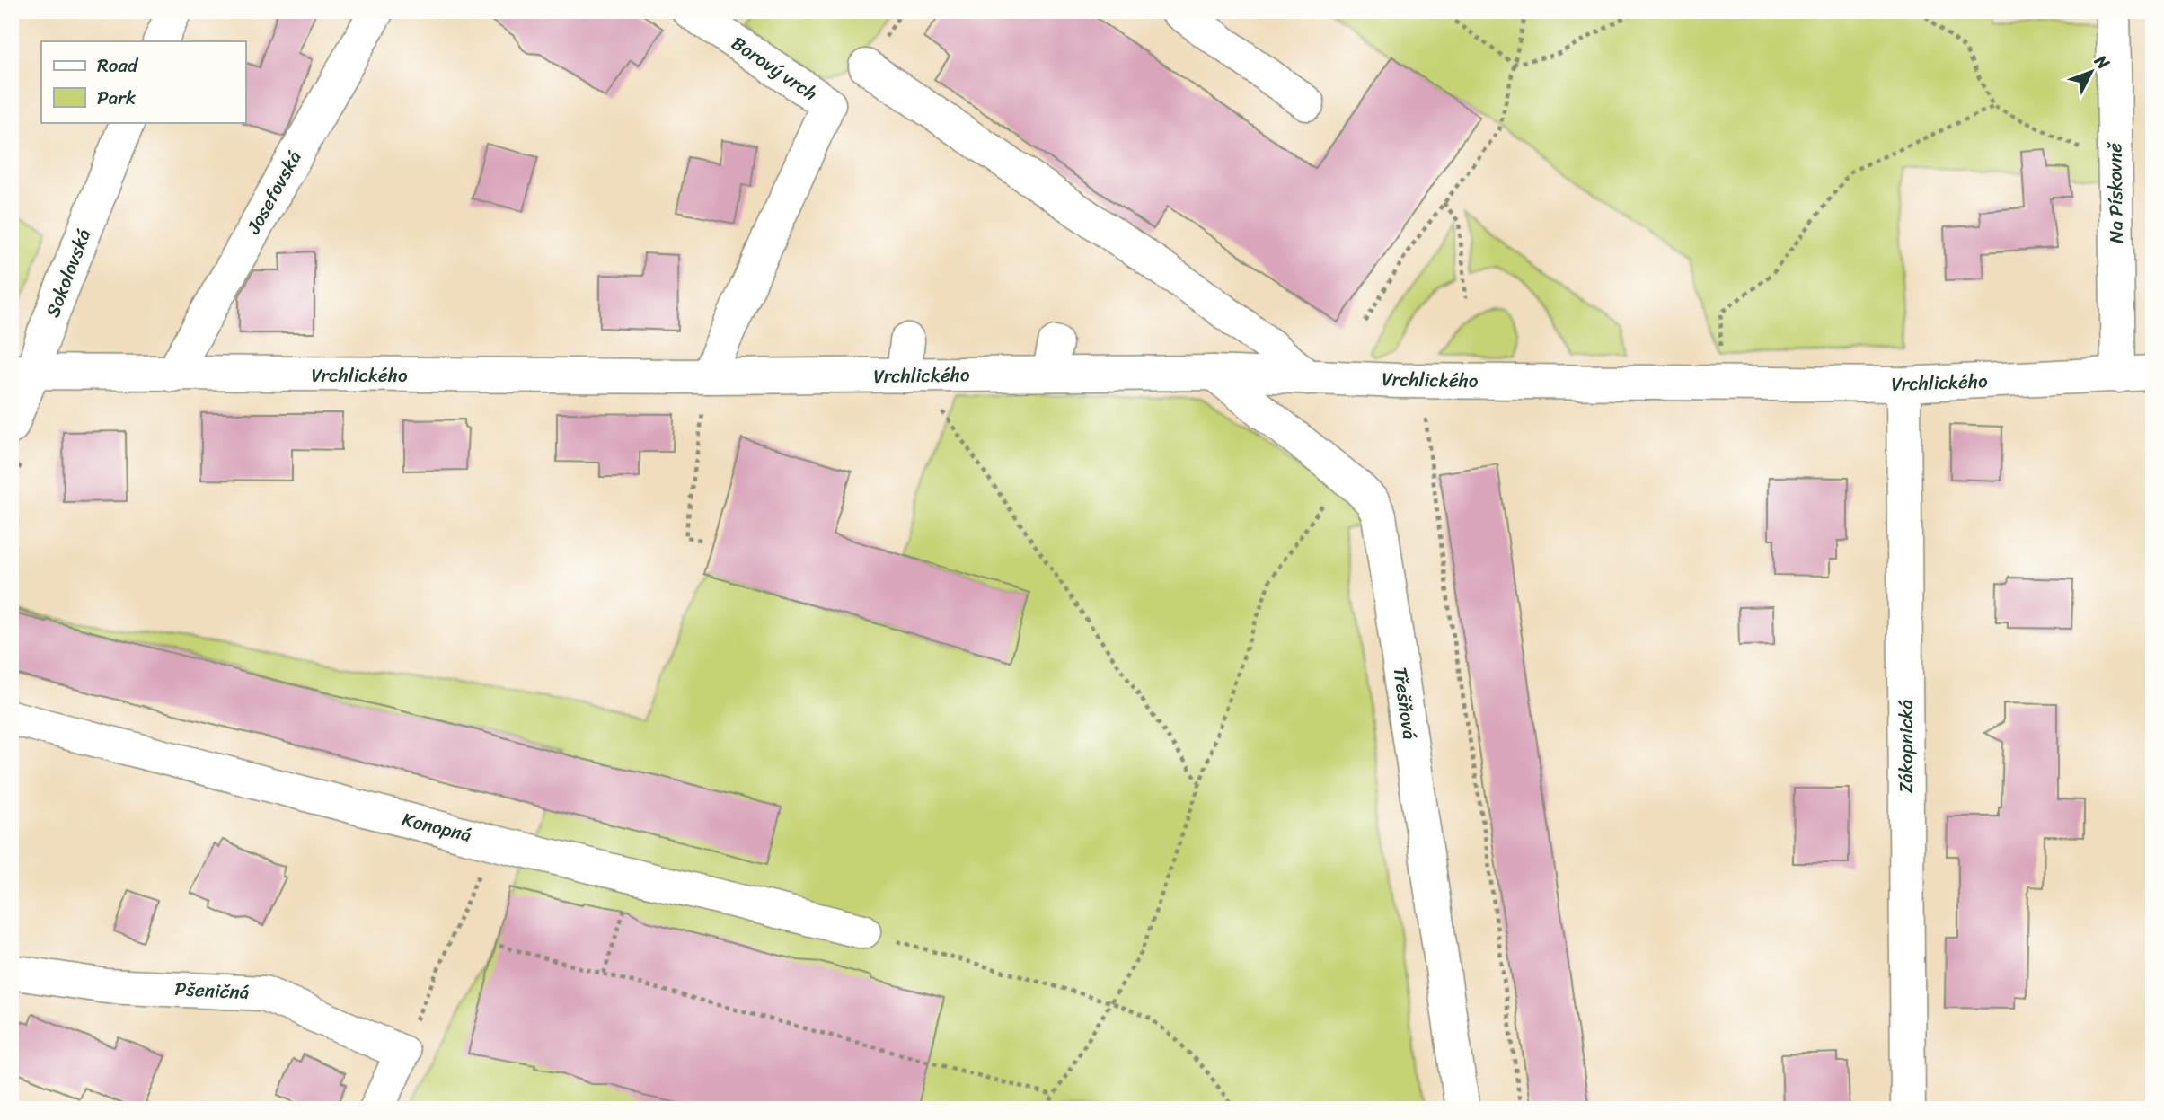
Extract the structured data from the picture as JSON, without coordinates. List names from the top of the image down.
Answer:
{
  "streets": {
    "street": [
      "Borový vrch",
      "Josefovská",
      "Na Pískovně",
      "Sokolovská",
      "Vrchlického",
      "Třešňová",
      "Zákopnická",
      "Konopná",
      "Pšeničná"
    ]
  },
  "crossings": [
    ["Borový vrch", "Vrchlického"],
    ["Josefovská", "Vrchlického"],
    ["Na Pískovně", "Vrchlického"],
    ["Sokolovská", "Vrchlického"],
    ["Vrchlického", "Třešňová"],
    ["Vrchlického", "Zákopnická"]
  ],
  "legend": ["Road", "Park"],
  "north": "top right"
}
